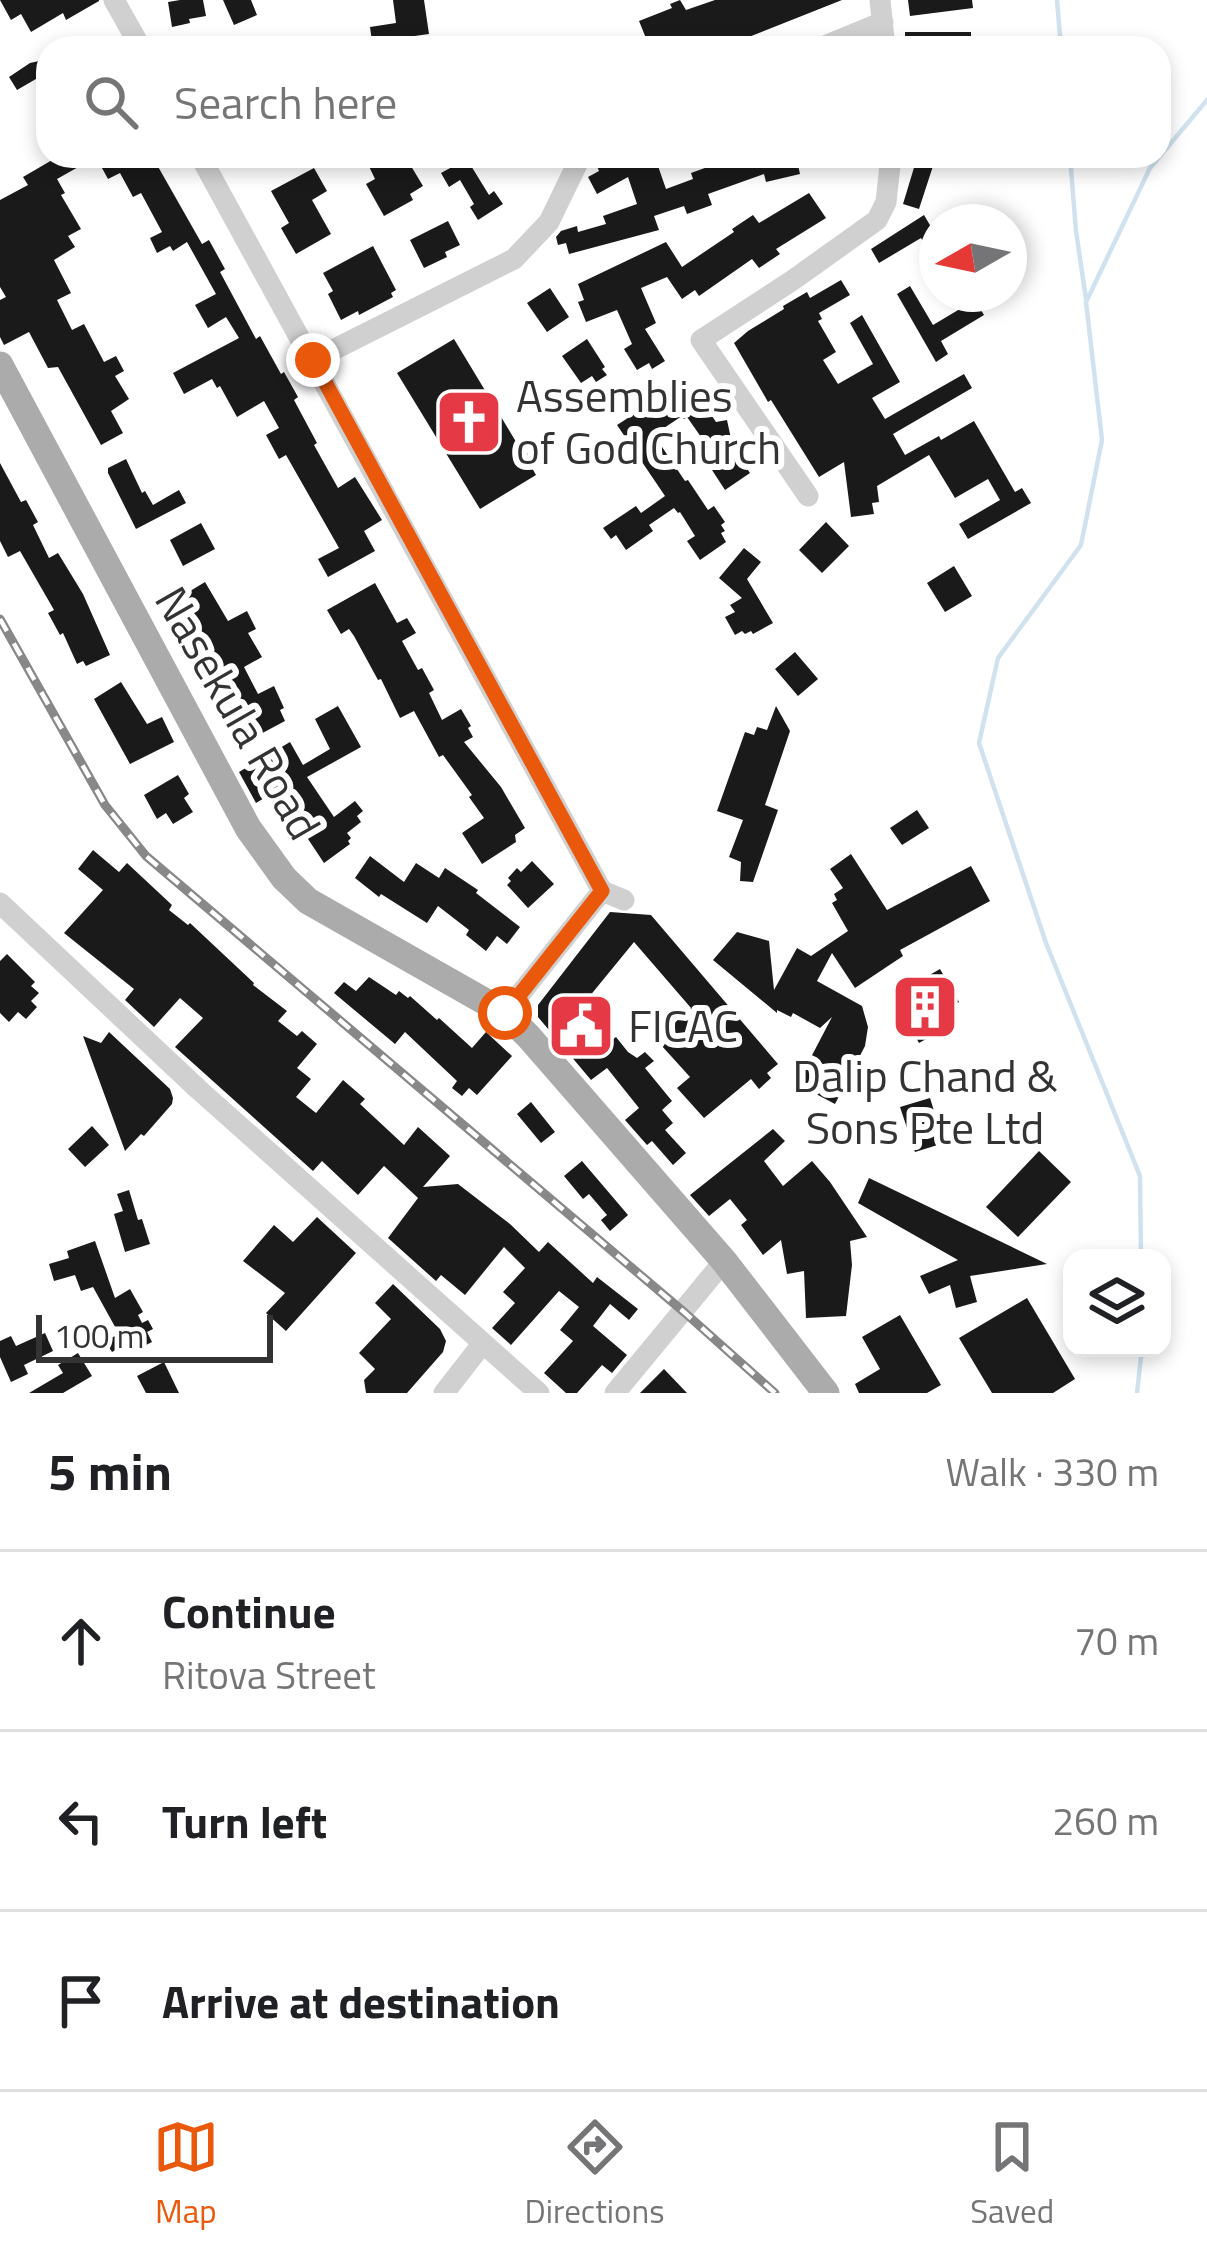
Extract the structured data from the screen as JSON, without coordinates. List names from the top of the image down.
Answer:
{
  "streets": {
    "main road": ["Nasekula Road"]
  },
  "places": {
    "church": ["Assemblies of God Church"],
    "building": ["Dalip Chand & Sons Pte Ltd"],
    "public building": ["FICAC"]
  },
  "scale_bar": "100 m",
  "north": "left",
  "page": {
    "search": "Search here",
    "scale": "100 m",
    "heading": ["5 min", "Walk · 330 m"],
    "list": [
      ["Continue", "Ritova Street", "70 m"],
      ["Turn left", "260 m"],
      "Arrive at destination"
    ],
    "nav": ["Map", "Directions", "Saved"]
  }
}
